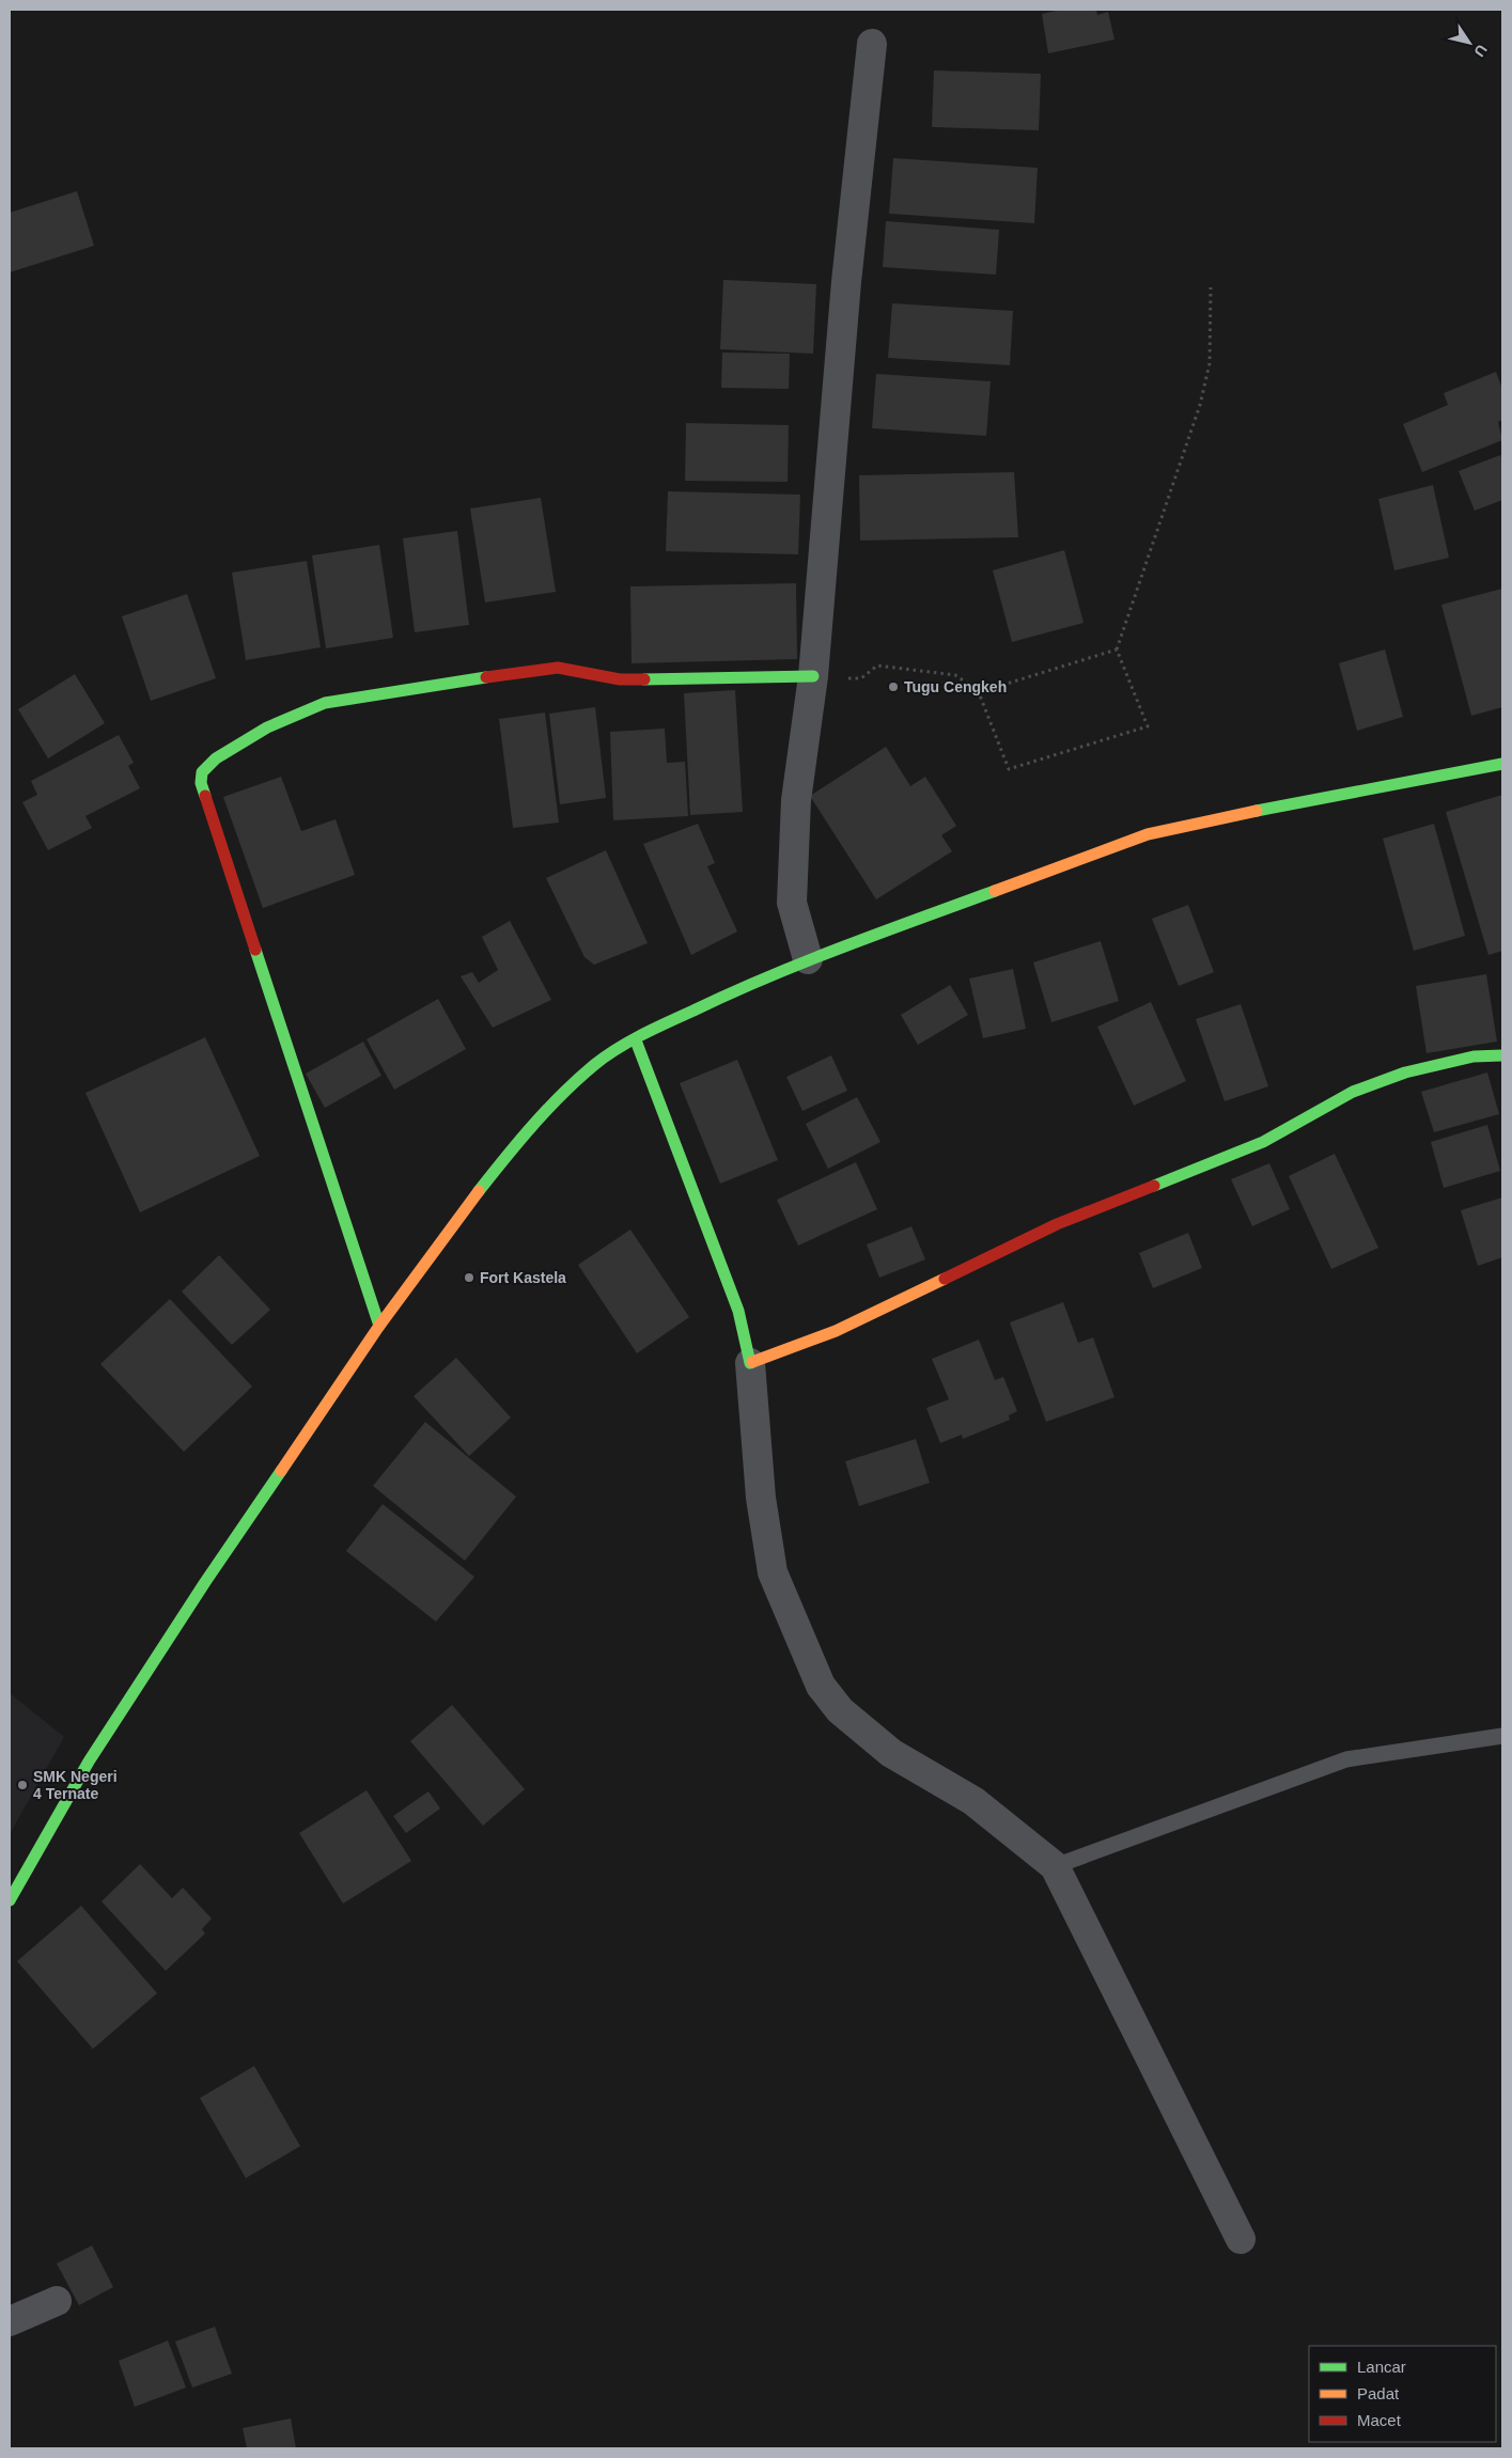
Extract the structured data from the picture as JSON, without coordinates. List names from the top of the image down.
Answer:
{
  "places": ["Tugu Cengkeh", "Fort Kastela", "SMK Negeri 4 Ternate"],
  "legend": ["Lancar", "Padat", "Macet"],
  "north": "bottom right"
}
